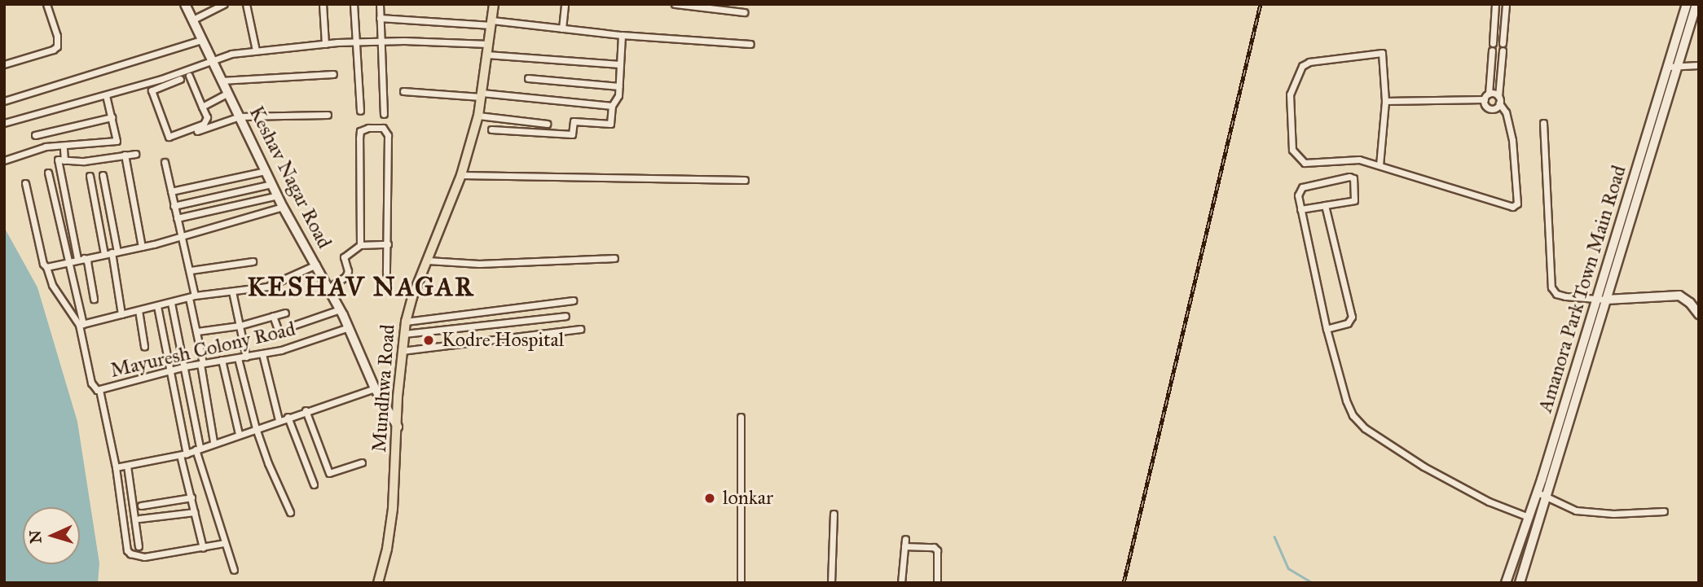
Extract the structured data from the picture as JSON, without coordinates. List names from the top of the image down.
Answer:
{
  "streets": {
    "main road": ["Keshav Nagar Road", "Amanora Park Town Main Road", "Mundhwa Road"],
    "street": ["Mayuresh Colony Road"]
  },
  "crossings": [
    ["Keshav Nagar Road", "Mayuresh Colony Road"],
    ["Keshav Nagar Road", "Mundhwa Road"]
  ],
  "districts": ["KESHAV NAGAR"],
  "places": ["Kodre Hospital", "lonkar"],
  "north": "left"
}
